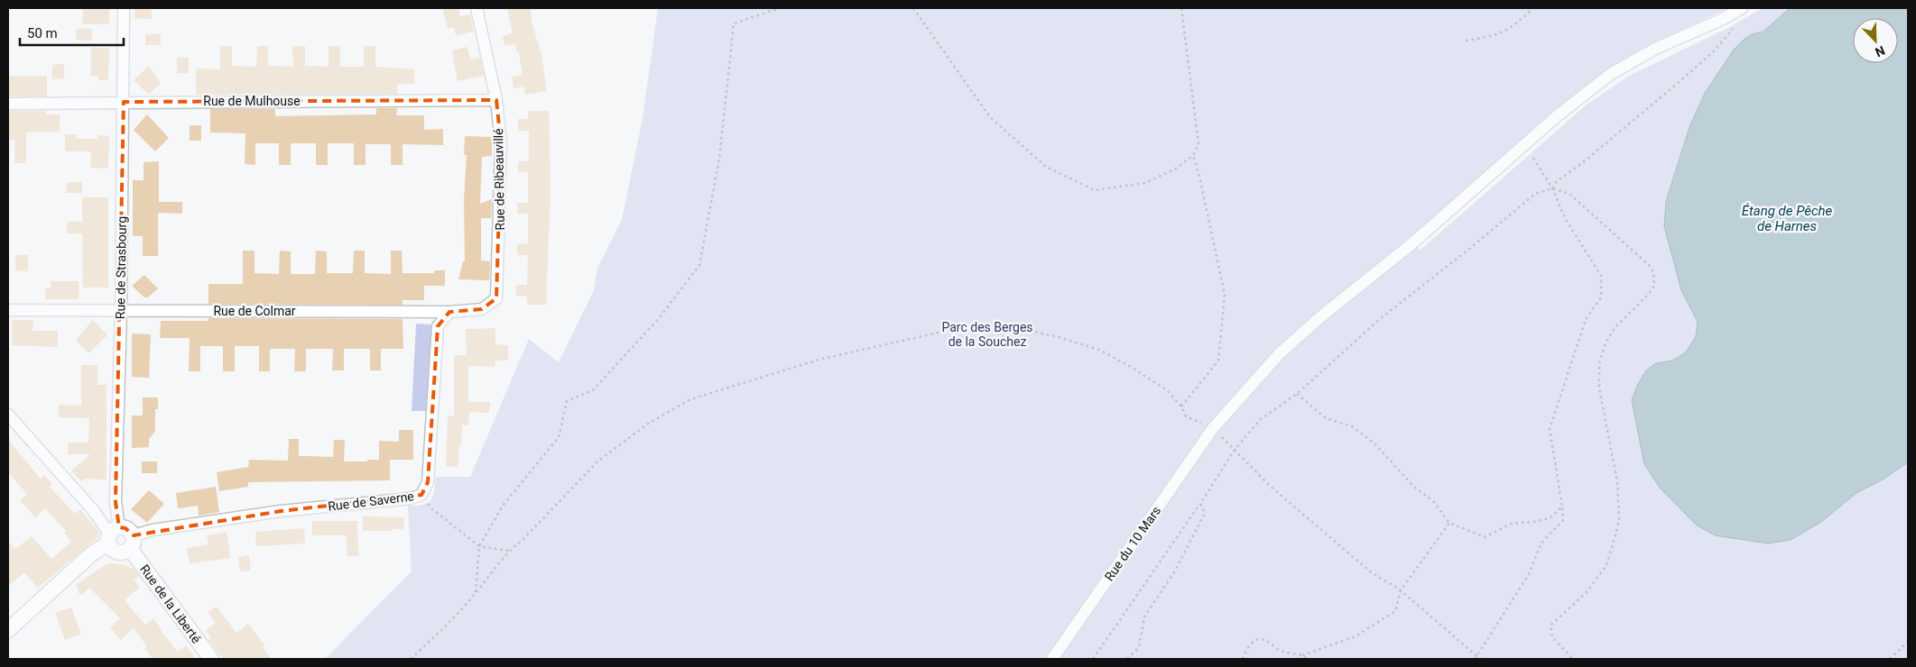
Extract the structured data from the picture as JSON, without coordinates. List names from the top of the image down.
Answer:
{
  "streets": {
    "street": [
      "Rue de Mulhouse",
      "Rue de Ribeauvillé",
      "Rue de Strasbourg",
      "Rue de Colmar",
      "Rue de Saverne",
      "Rue du 10 Mars",
      "Rue de la Liberté"
    ]
  },
  "crossings": [
    ["Rue de Mulhouse", "Rue de Ribeauvillé"],
    ["Rue de Mulhouse", "Rue de Strasbourg"],
    ["Rue de Ribeauvillé", "Rue de Colmar"],
    ["Rue de Strasbourg", "Rue de Colmar"],
    ["Rue de Colmar", "Rue de Saverne"],
    ["Rue de Saverne", "Rue de la Liberté"]
  ],
  "water": ["Étang de Pêche de Harnes"],
  "parks": ["Parc des Berges de la Souchez"],
  "scale_bar": "50 m",
  "north": "bottom right"
}
